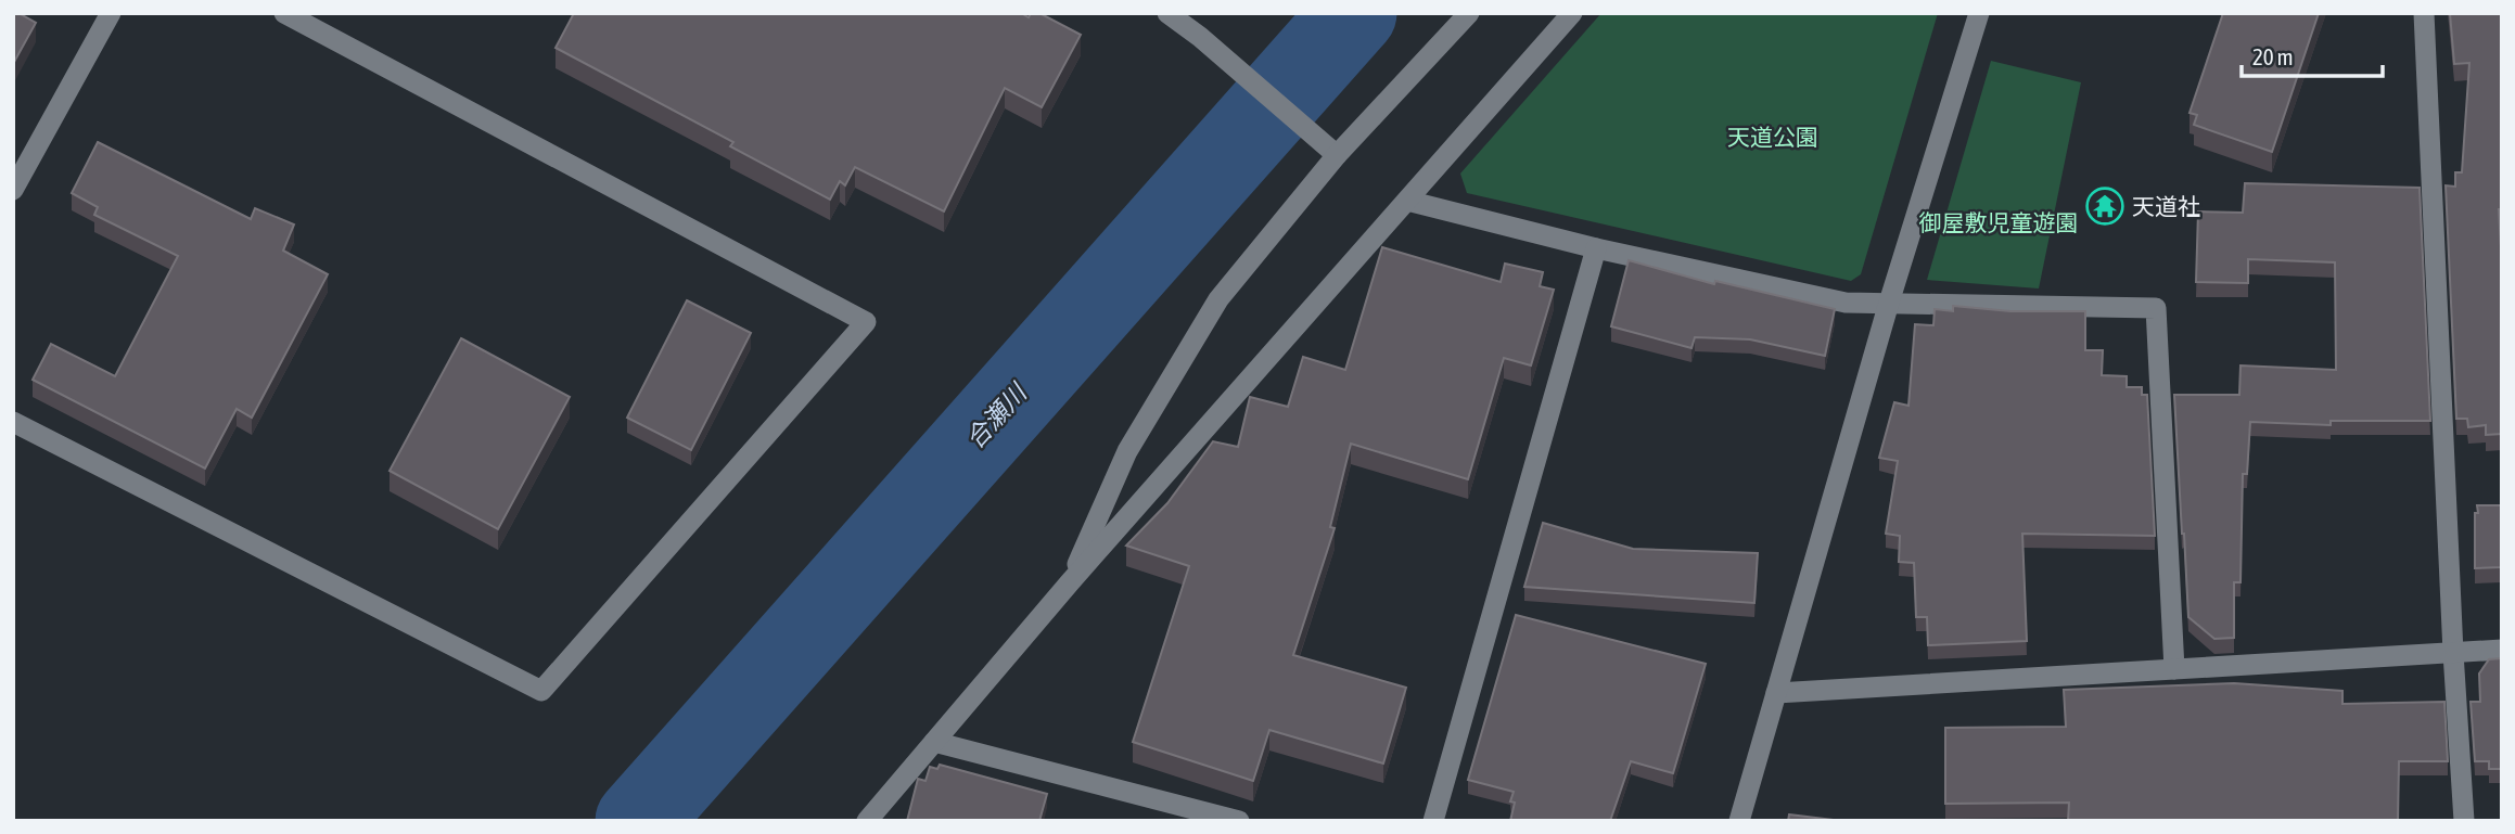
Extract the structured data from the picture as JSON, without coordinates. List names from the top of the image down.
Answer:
{
  "water": ["合瀬川"],
  "parks": ["天道公園", "御屋敷児童遊園"],
  "places": {
    "temple": ["天道社"]
  },
  "scale_bar": "20 m"
}
